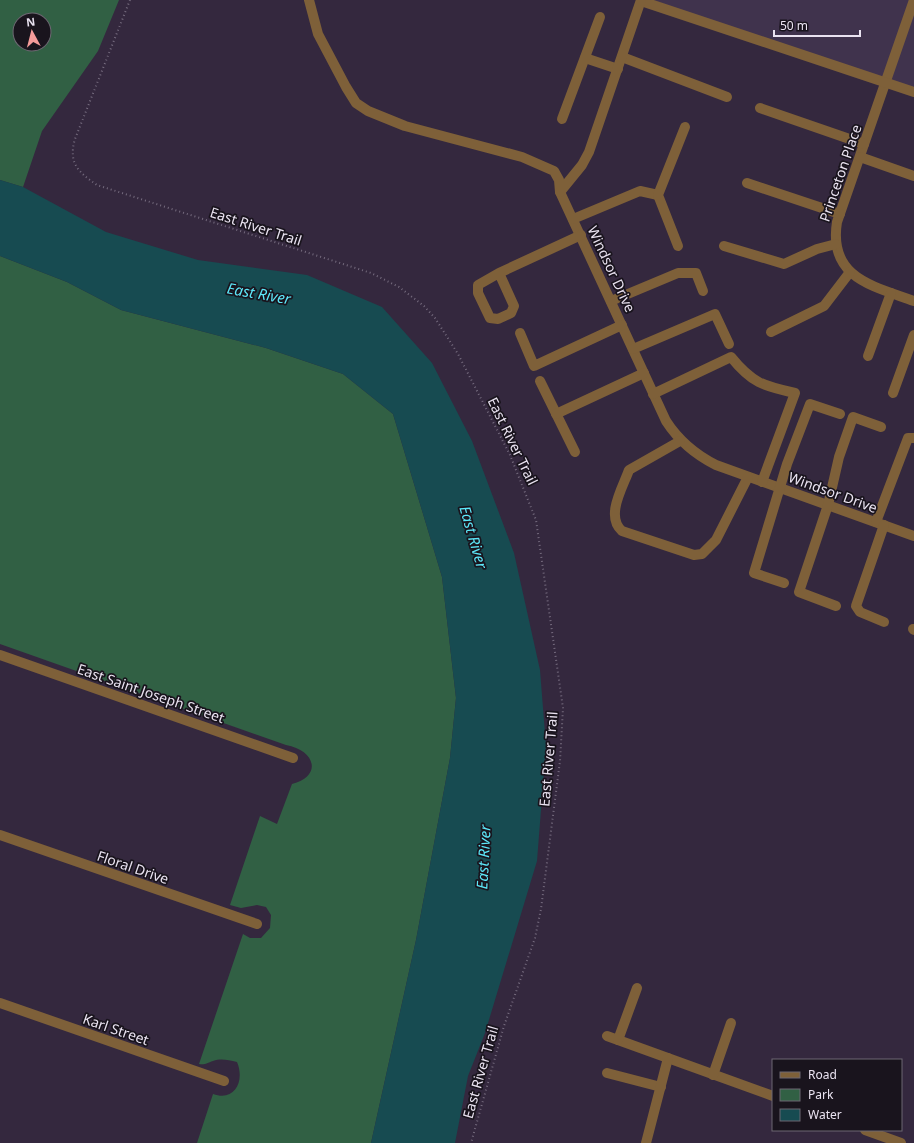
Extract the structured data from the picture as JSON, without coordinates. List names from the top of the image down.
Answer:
{
  "streets": {
    "street": [
      "Princeton Place",
      "Windsor Drive",
      "East Saint Joseph Street",
      "Floral Drive",
      "Karl Street"
    ],
    "path": ["East River Trail"]
  },
  "water": ["East River"],
  "legend": ["Road", "Park", "Water"],
  "scale_bar": "50 m",
  "north": "top"
}
